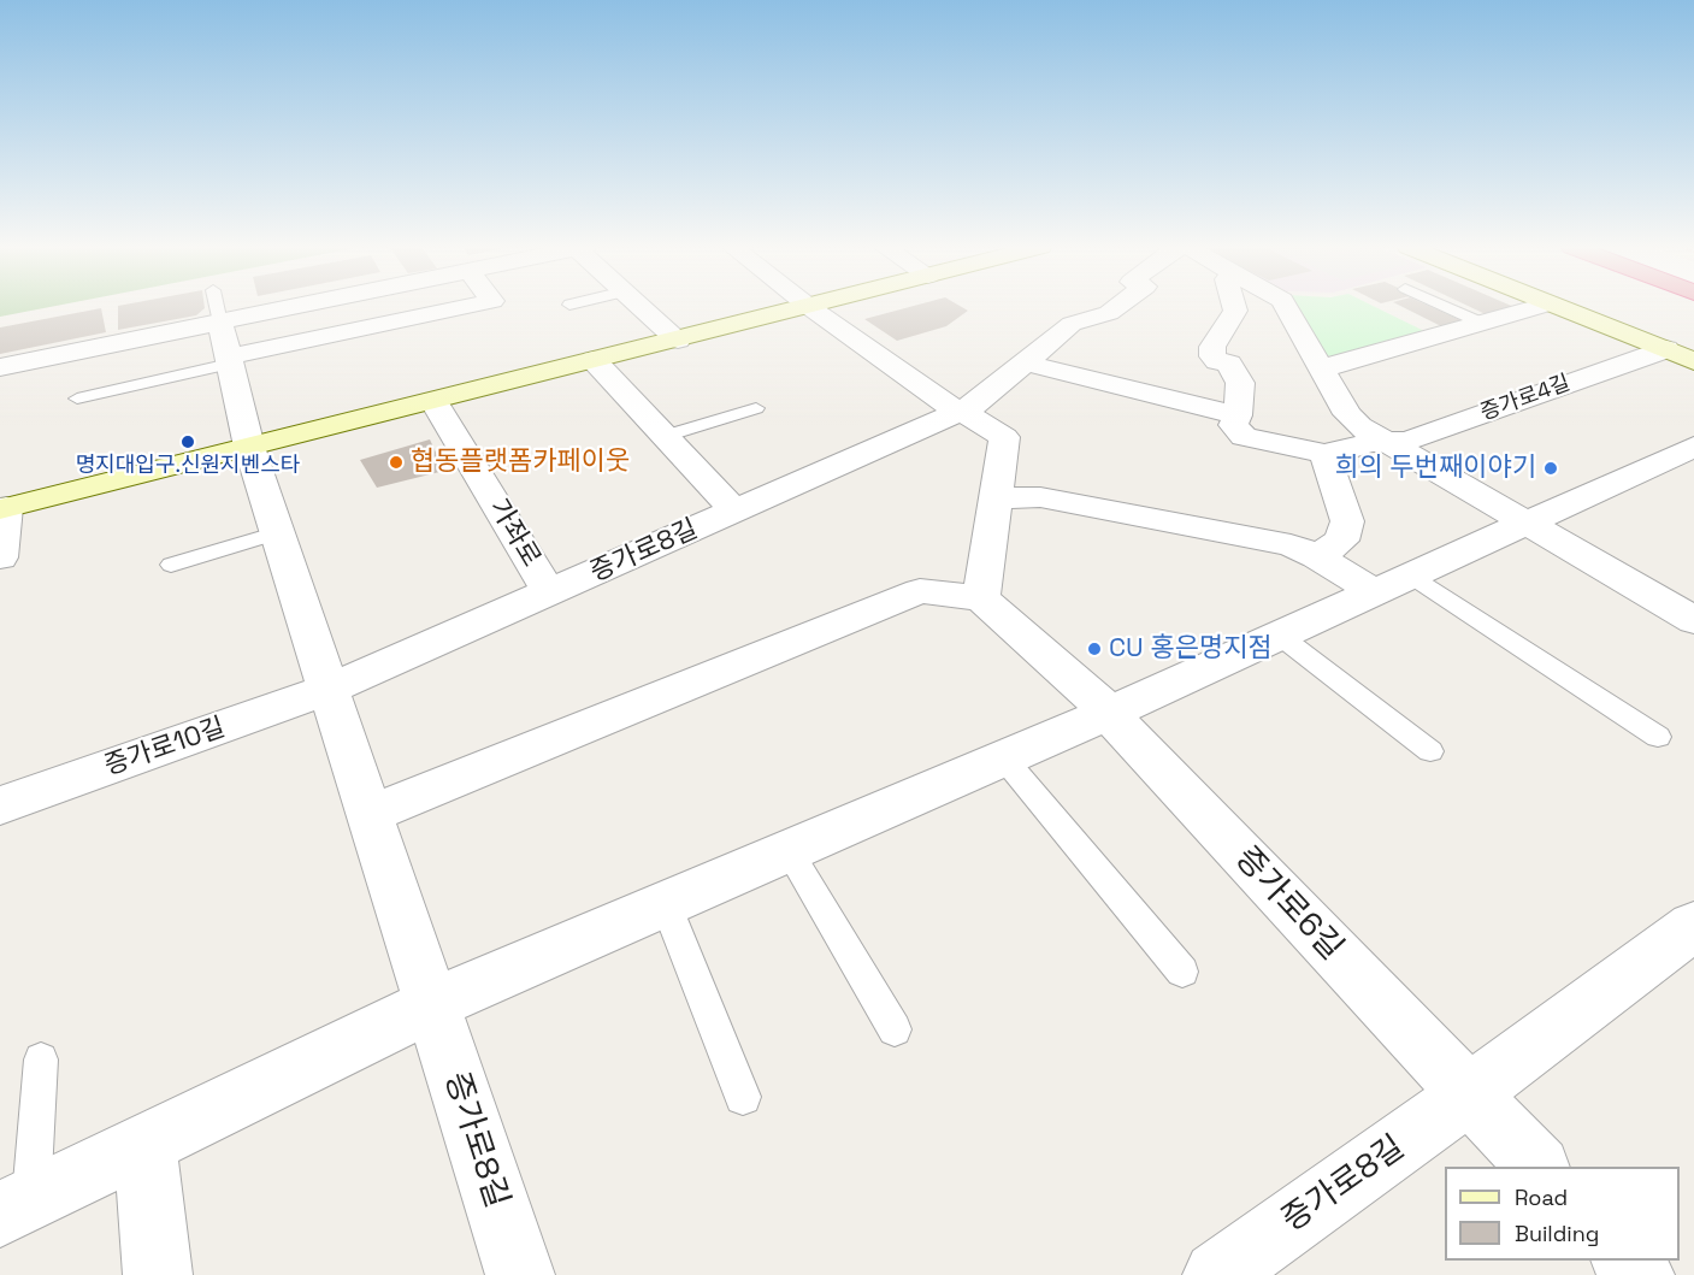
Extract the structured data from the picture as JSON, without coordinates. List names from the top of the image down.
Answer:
{
  "streets": {
    "street": [
      "증가로4길",
      "가좌로",
      "증가로8길",
      "증가로10길",
      "증가로6길"
    ]
  },
  "crossings": [
    ["가좌로", "증가로8길"],
    ["증가로8길", "증가로10길"],
    ["증가로8길", "증가로6길"]
  ],
  "places": [
    "명지대입구.신원지벤스타",
    "협동플랫폼카페이웃",
    "희의 두번째이야기",
    "CU 홍은명지점"
  ],
  "legend": ["Road", "Building"]
}
